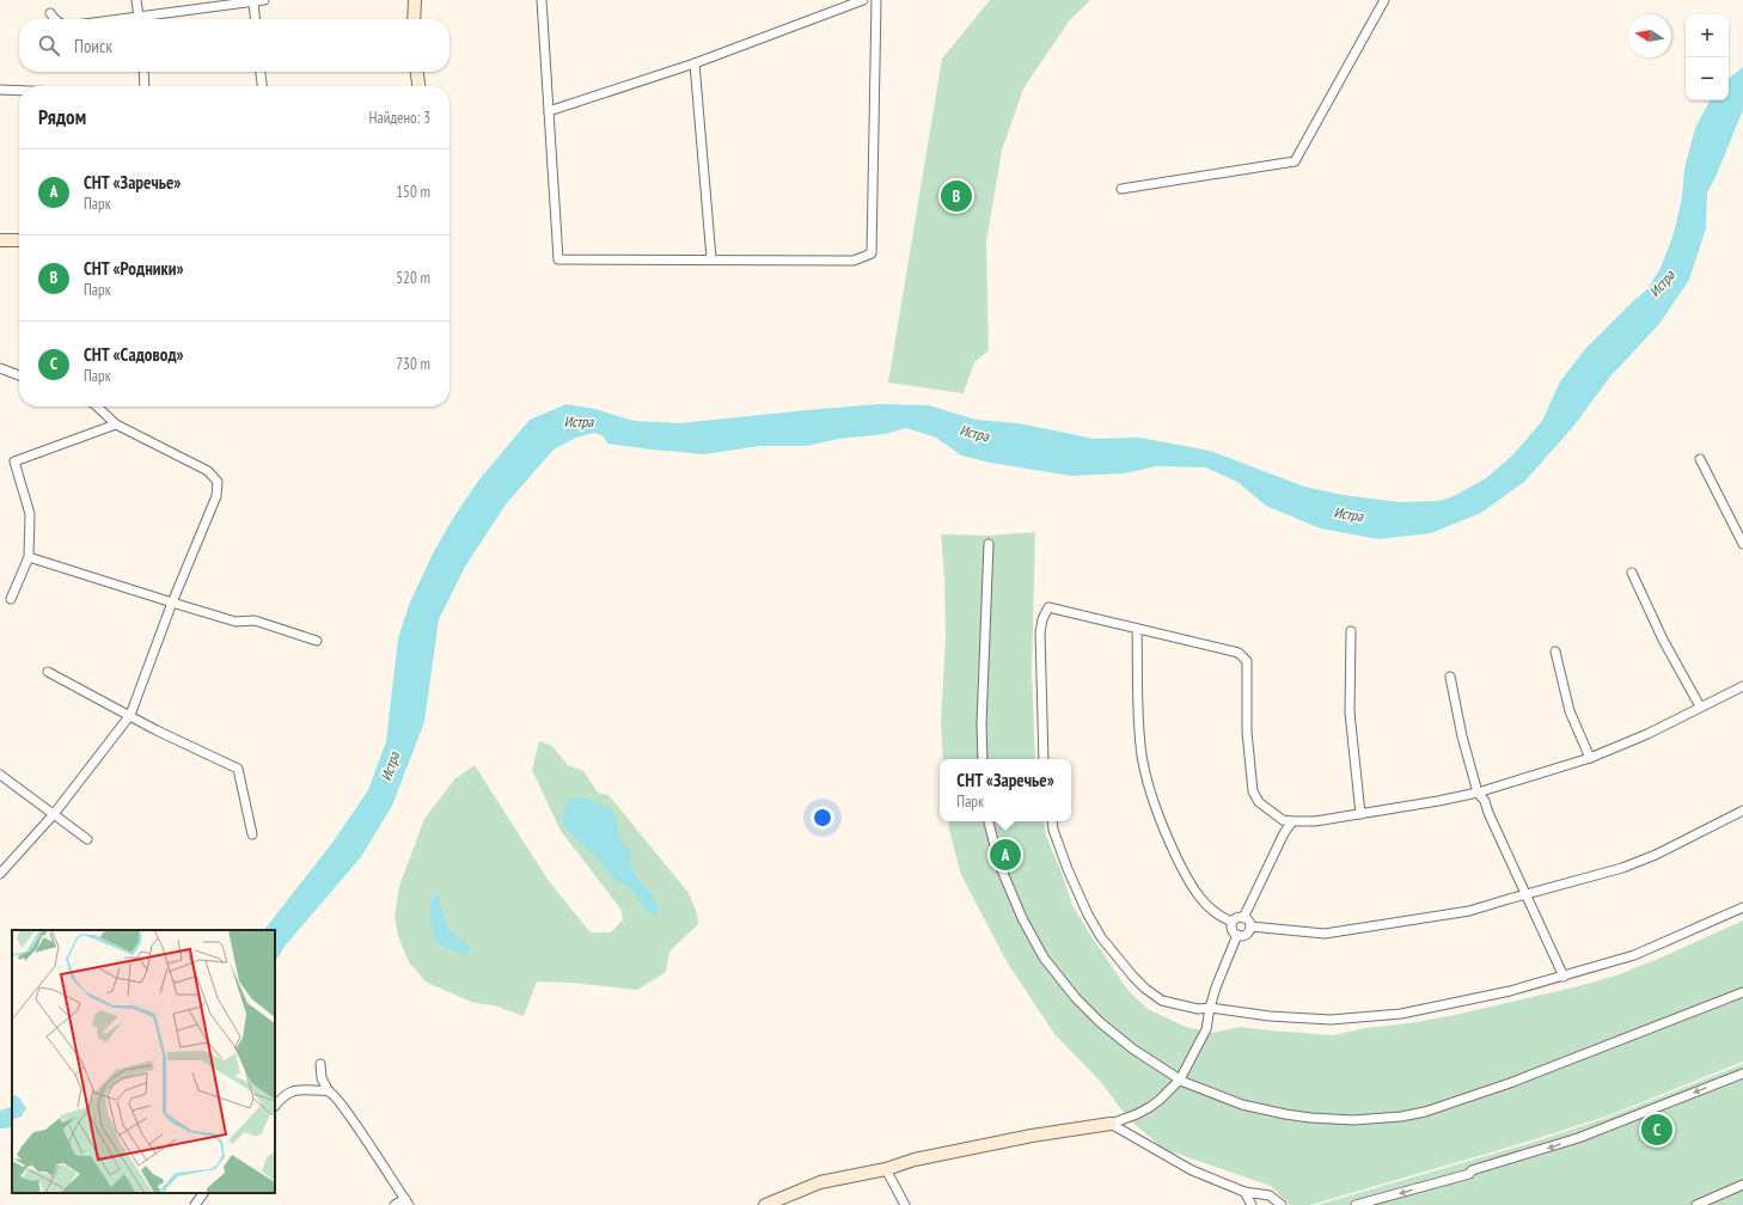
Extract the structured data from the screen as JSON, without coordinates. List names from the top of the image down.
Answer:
{
  "water": ["Истра"],
  "north": "left",
  "page": {
    "map_buttons": ["+", "−"],
    "search": "Поиск",
    "heading": ["Рядом", "Найдено: 3"],
    "list": [
      {
        "mark": "A",
        "name": "СНТ «Заречье»",
        "note": "Парк",
        "value": "150 m"
      },
      {
        "mark": "B",
        "name": "СНТ «Родники»",
        "note": "Парк",
        "value": "520 m"
      },
      {
        "mark": "C",
        "name": "СНТ «Садовод»",
        "note": "Парк",
        "value": "730 m"
      }
    ],
    "pins": ["B", "A", "C"],
    "popup": ["СНТ «Заречье»", "Парк"]
  }
}
